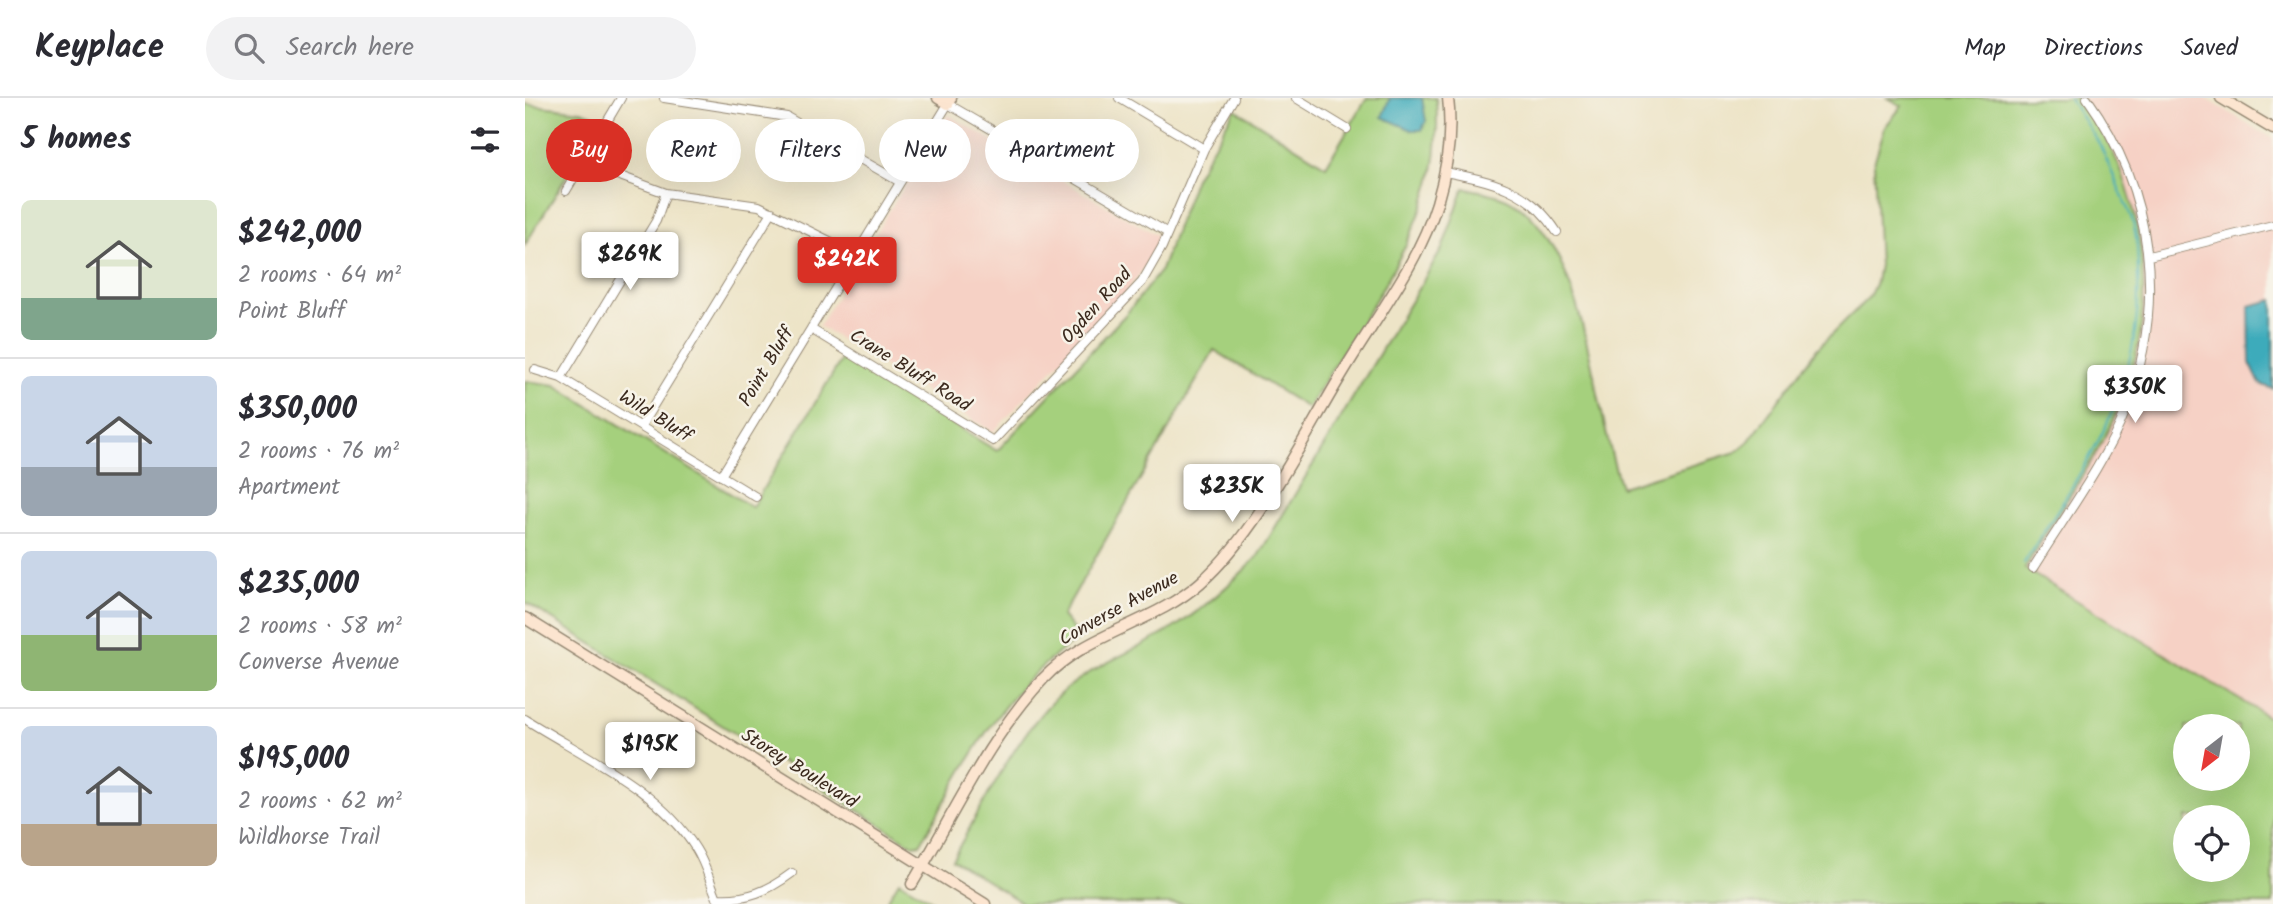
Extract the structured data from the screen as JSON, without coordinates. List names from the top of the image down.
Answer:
{
  "streets": {
    "main road": ["Converse Avenue", "Storey Boulevard"],
    "street": [
      "Ogden Road",
      "Point Bluff",
      "Crane Bluff Road",
      "Wild Bluff"
    ]
  },
  "crossings": [
    ["Ogden Road", "Crane Bluff Road"],
    ["Point Bluff", "Crane Bluff Road"],
    ["Point Bluff", "Wild Bluff"],
    ["Converse Avenue", "Storey Boulevard"]
  ],
  "north": "bottom left",
  "page": {
    "header": "Keyplace",
    "search": "Search here",
    "nav": ["Map", "Directions", "Saved"],
    "heading": "5 homes",
    "chip": [
      "Buy",
      "Rent",
      "Filters",
      "New",
      "Apartment"
    ],
    "list": [
      {
        "name": "$242,000",
        "note": "2 rooms · 64 m² · Point Bluff"
      },
      {
        "name": "$350,000",
        "note": "2 rooms · 76 m² · Apartment"
      },
      {
        "name": "$235,000",
        "note": "2 rooms · 58 m² · Converse Avenue"
      },
      {
        "name": "$195,000",
        "note": "2 rooms · 62 m² · Wildhorse Trail"
      }
    ],
    "price": [
      "$269K",
      "$242K",
      "$350K",
      "$235K",
      "$195K"
    ]
  }
}
